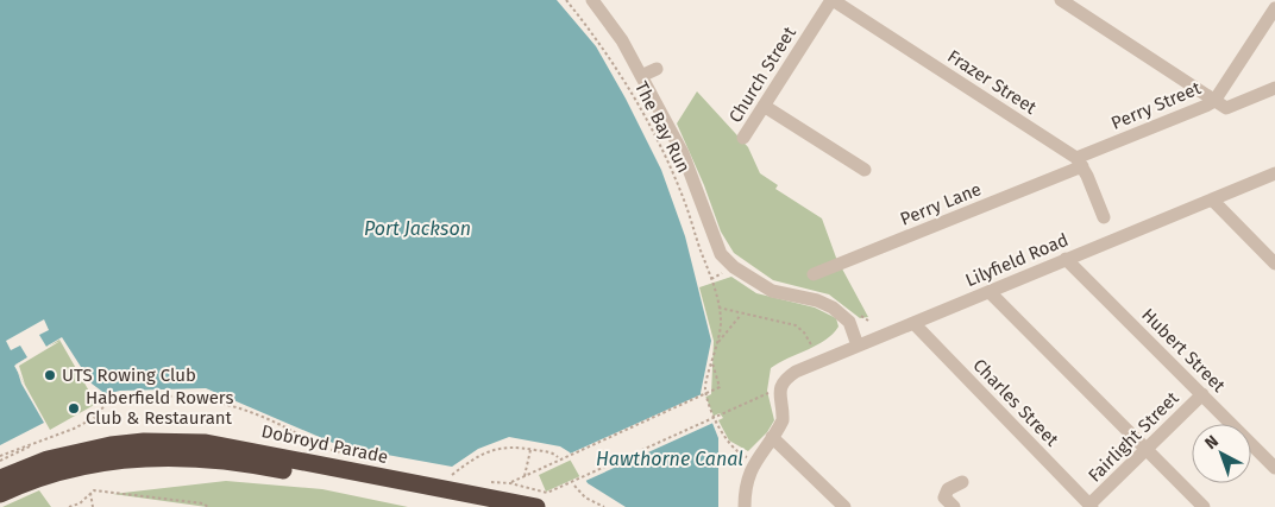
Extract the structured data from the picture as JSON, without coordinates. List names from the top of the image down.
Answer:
{
  "streets": {
    "highway": ["Dobroyd Parade"],
    "street": [
      "Church Street",
      "Frazer Street",
      "Perry Street",
      "Perry Lane",
      "Lilyfield Road",
      "Hubert Street",
      "Charles Street",
      "Fairlight Street"
    ],
    "path": ["The Bay Run"]
  },
  "crossings": [
    ["Church Street", "Frazer Street"],
    ["Frazer Street", "Perry Street"],
    ["Frazer Street", "Perry Lane"],
    ["Perry Street", "Perry Lane"],
    ["Lilyfield Road", "Hubert Street"],
    ["Lilyfield Road", "Charles Street"],
    ["Hubert Street", "Fairlight Street"],
    ["Charles Street", "Fairlight Street"]
  ],
  "water": ["Port Jackson", "Hawthorne Canal"],
  "places": ["UTS Rowing Club", "Haberfield Rowers Club & Restaurant"],
  "north": "top left"
}
